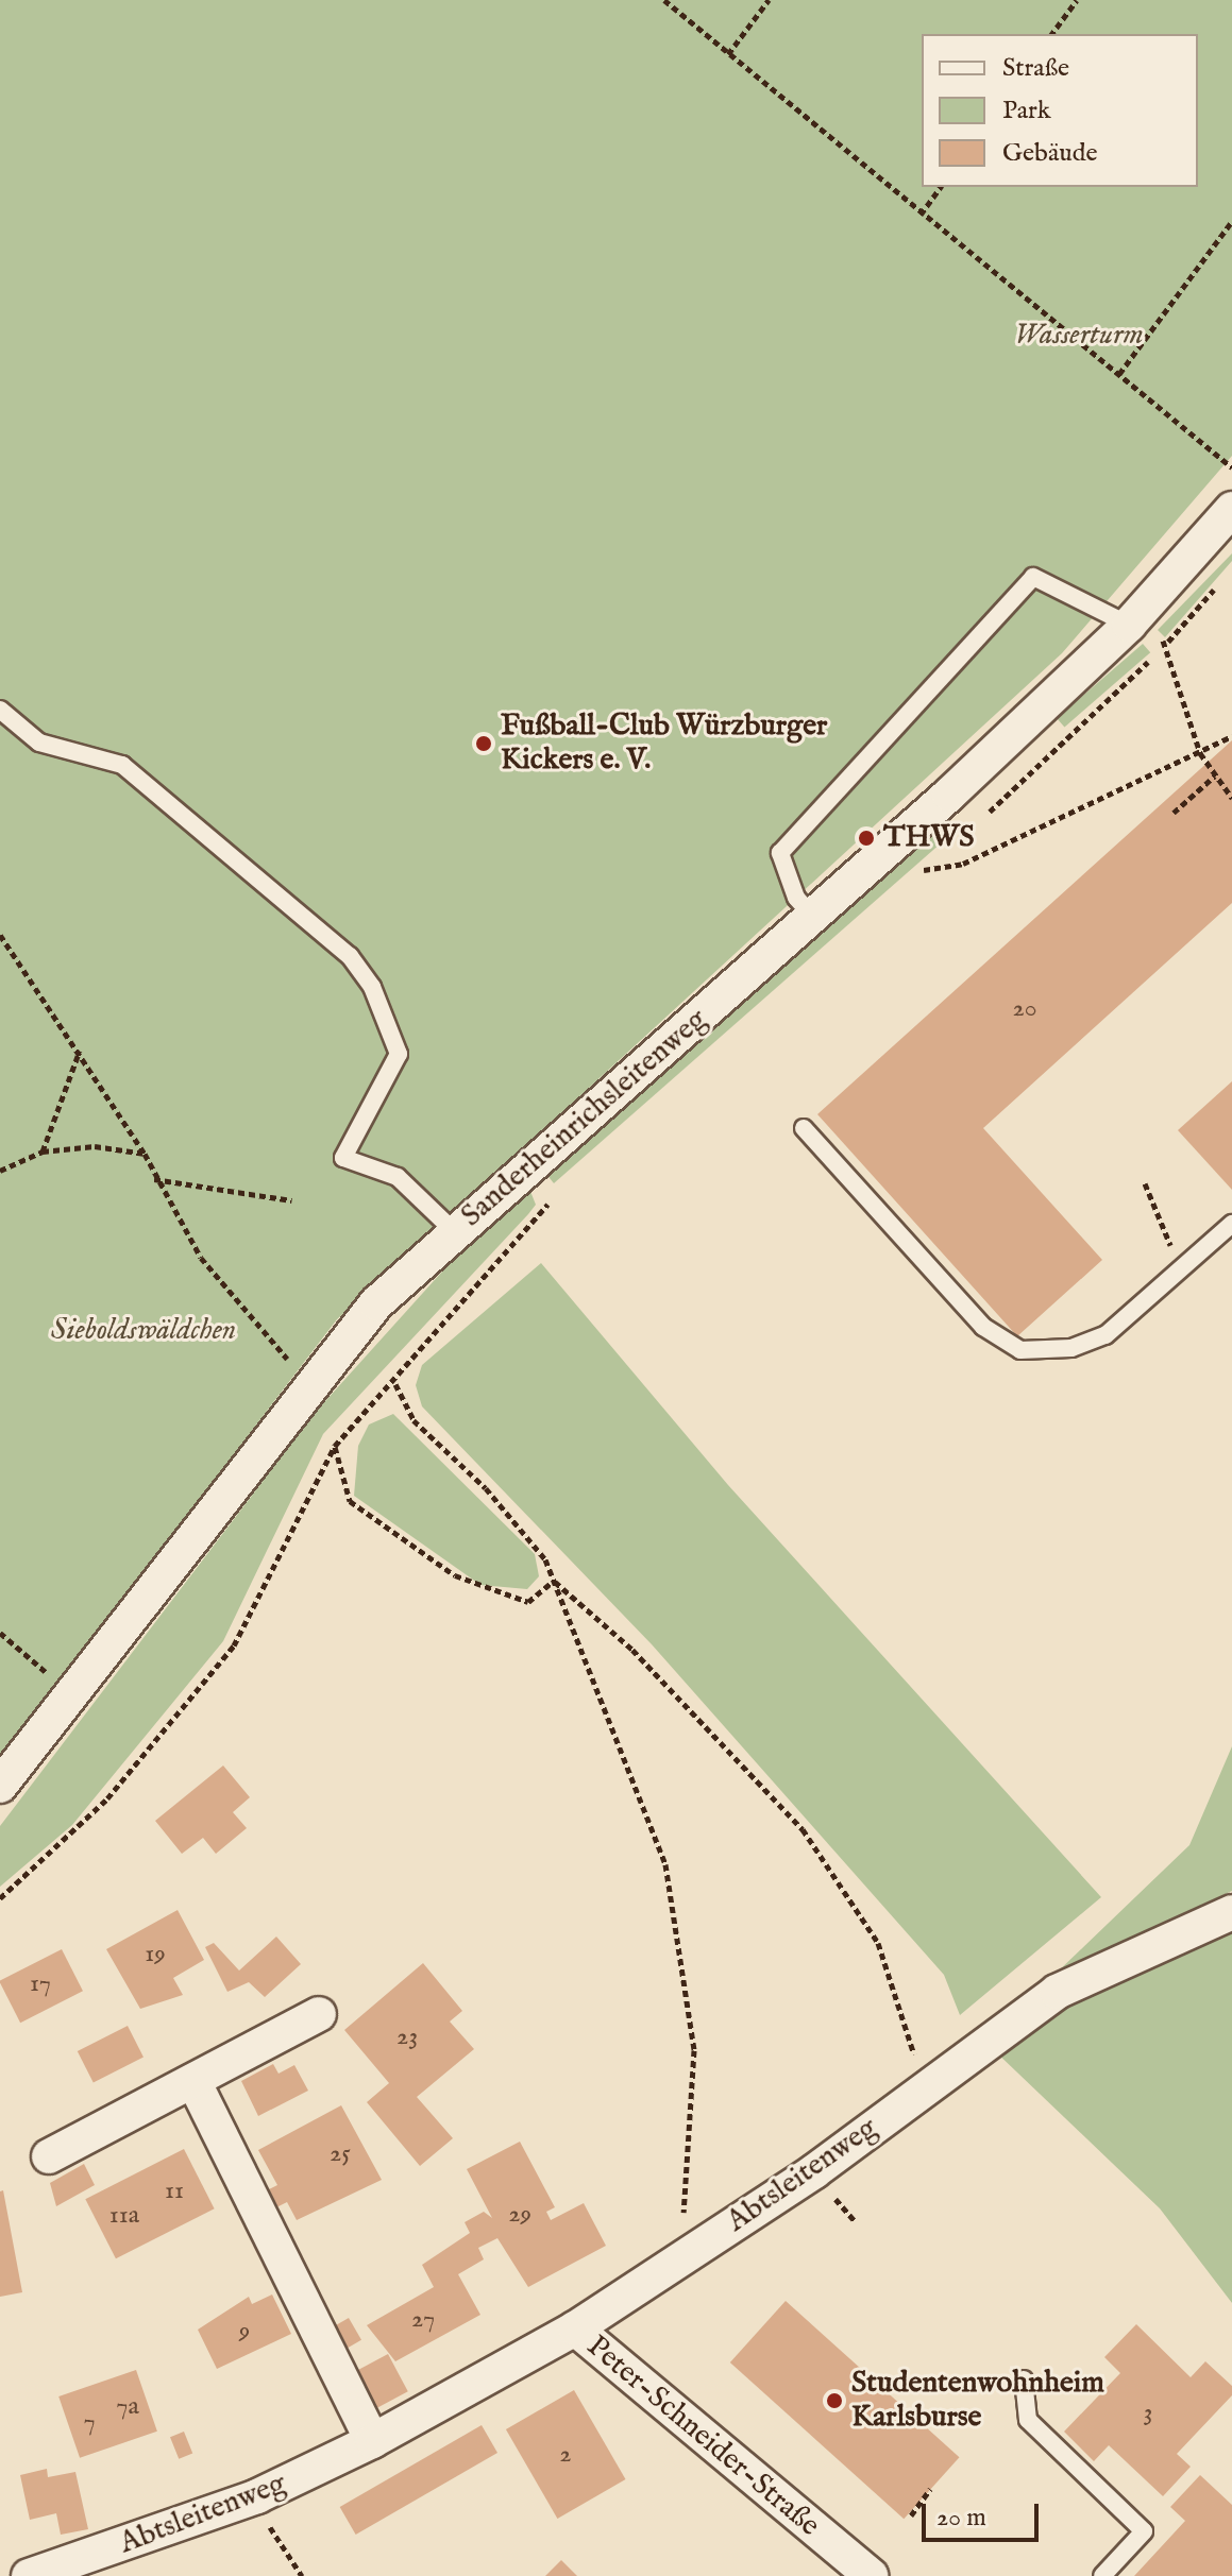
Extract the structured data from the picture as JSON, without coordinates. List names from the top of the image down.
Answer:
{
  "streets": {
    "street": ["Sanderheinrichsleitenweg", "Abtsleitenweg", "Peter-Schneider-Straße"]
  },
  "crossings": [
    ["Abtsleitenweg", "Peter-Schneider-Straße"]
  ],
  "parks": ["Wasserturm", "Sieboldswäldchen"],
  "places": ["Fußball-Club Würzburger Kickers e. V.", "THWS", "Studentenwohnheim Karlsburse"],
  "house_numbers": [
    "20",
    "19",
    "17",
    "23",
    "25",
    "11",
    "29",
    "11a",
    "27",
    "9",
    "7a",
    "3",
    "7",
    "2"
  ],
  "legend": ["Straße", "Park", "Gebäude"],
  "scale_bar": "20 m"
}
